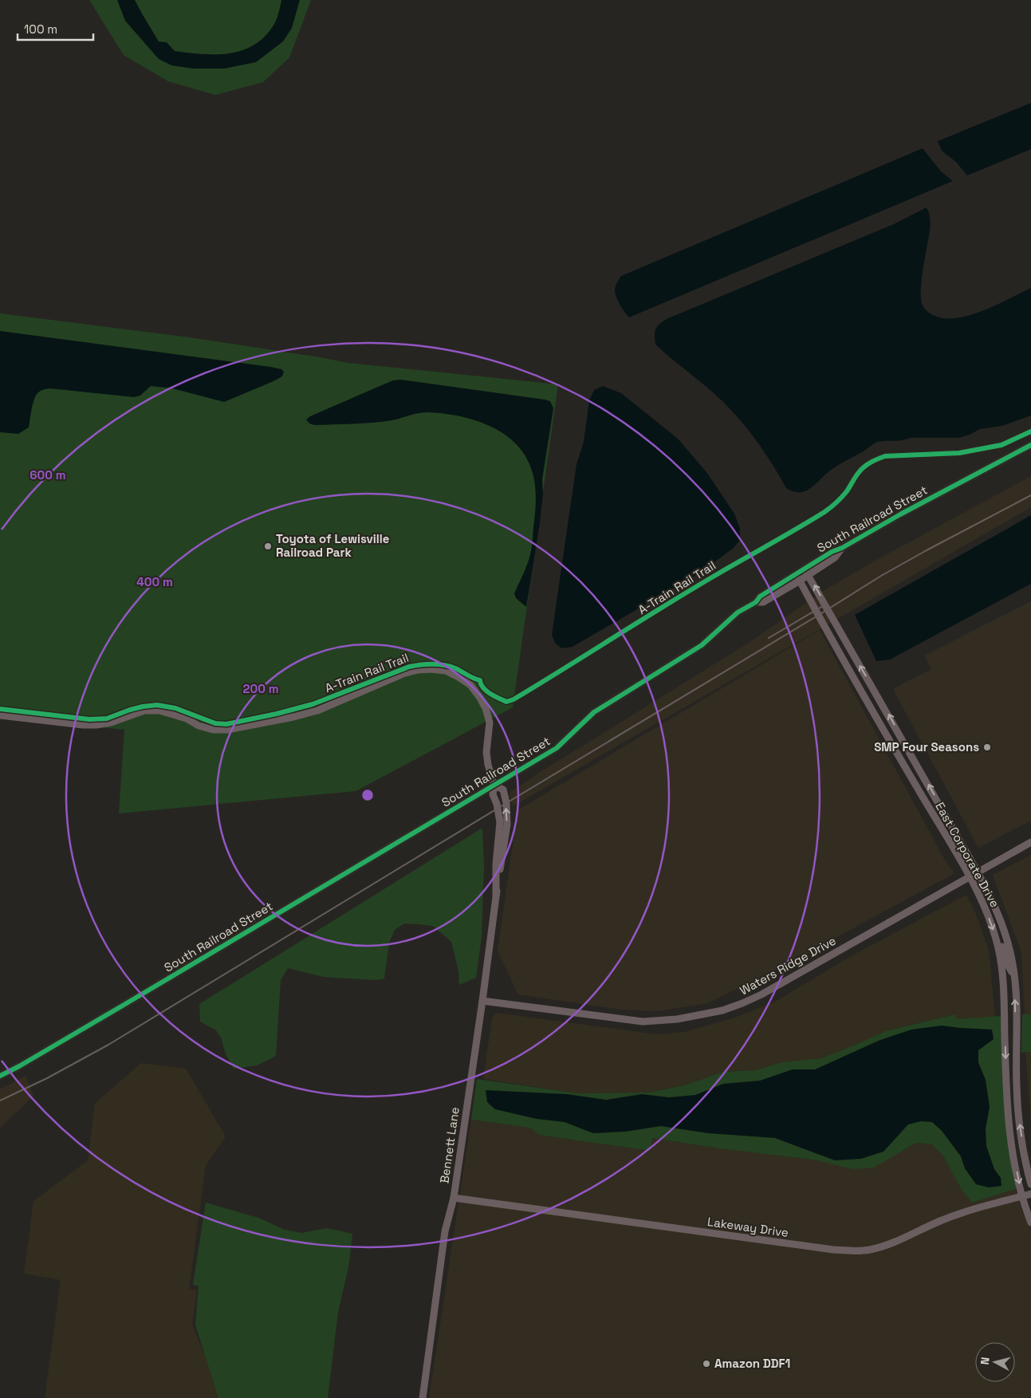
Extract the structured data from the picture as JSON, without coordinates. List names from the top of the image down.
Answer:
{
  "streets": {
    "street": [
      "South Railroad Street",
      "East Corporate Drive",
      "Waters Ridge Drive",
      "Bennett Lane",
      "Lakeway Drive"
    ],
    "cycle path": ["A-Train Rail Trail"]
  },
  "crossings": [
    ["South Railroad Street", "East Corporate Drive"],
    ["South Railroad Street", "Bennett Lane"],
    ["East Corporate Drive", "Waters Ridge Drive"],
    ["East Corporate Drive", "Lakeway Drive"],
    ["Waters Ridge Drive", "Bennett Lane"],
    ["Bennett Lane", "Lakeway Drive"]
  ],
  "places": ["Toyota of Lewisville Railroad Park", "SMP Four Seasons", "Amazon DDF1"],
  "scale_bar": "100 m",
  "north": "left",
  "rings": ["600 m", "400 m", "200 m"]
}
